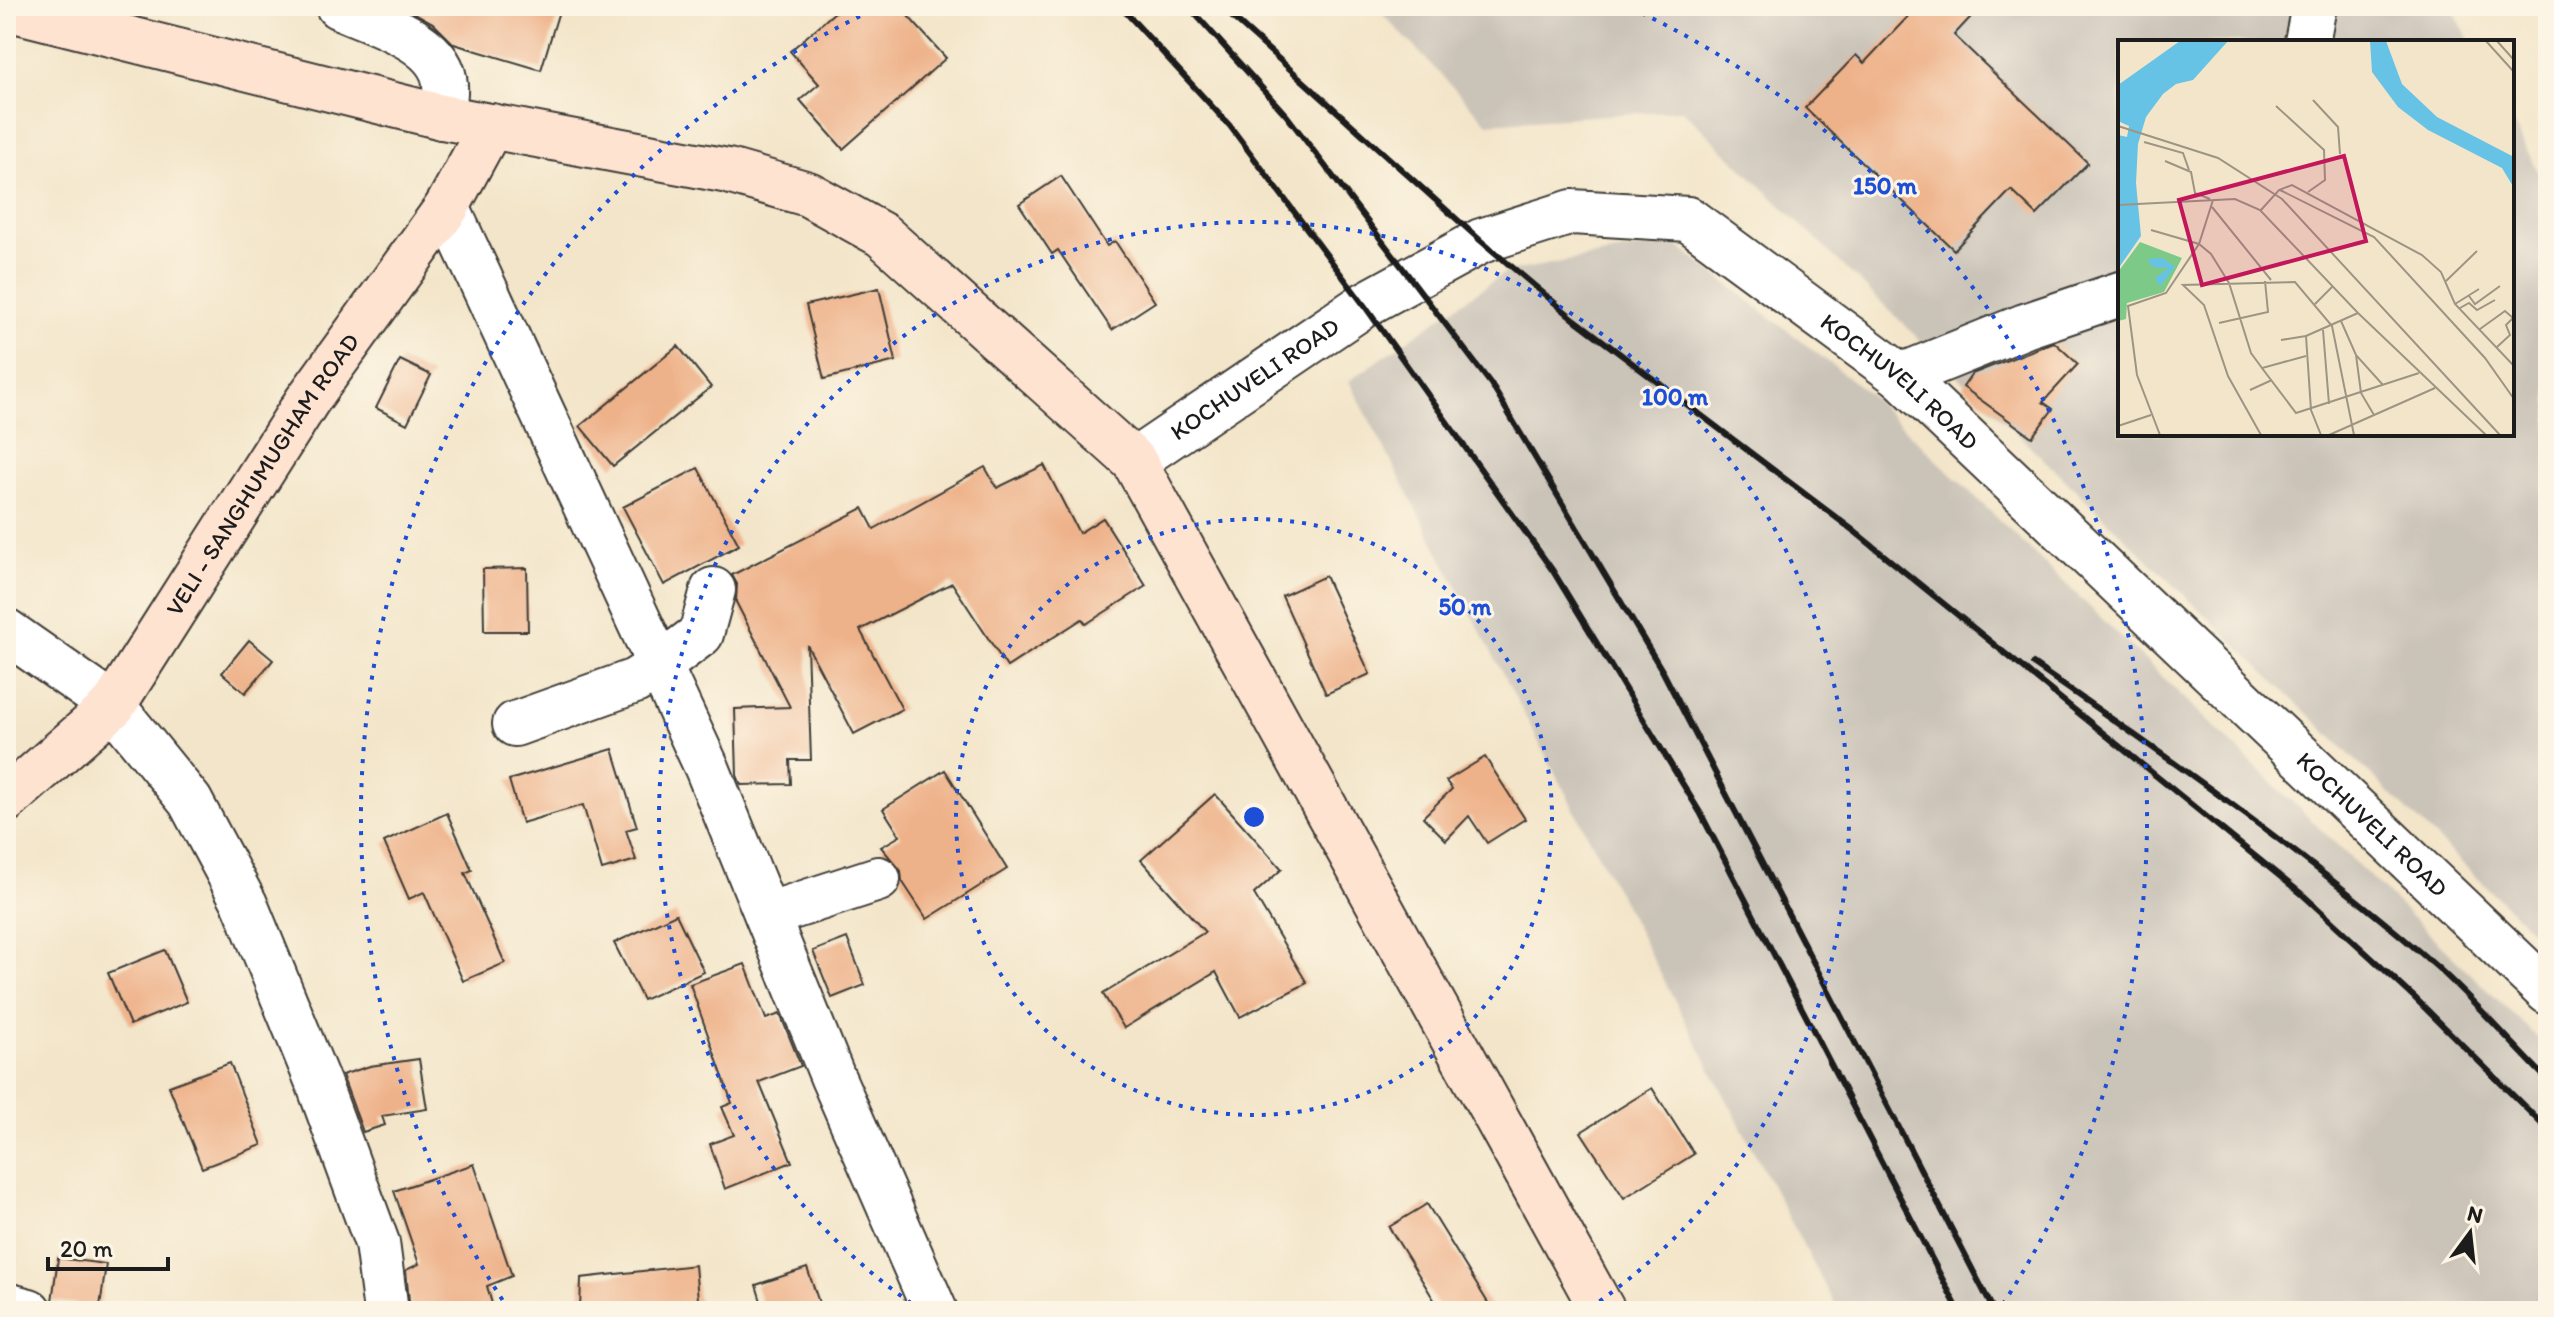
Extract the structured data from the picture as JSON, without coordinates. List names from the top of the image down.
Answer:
{
  "streets": {
    "main road": ["VELI - SANGHUMUGHAM ROAD"],
    "street": ["KOCHUVELI ROAD"]
  },
  "scale_bar": "20 m",
  "north": "top",
  "rings": ["150 m", "100 m", "50 m"]
}
